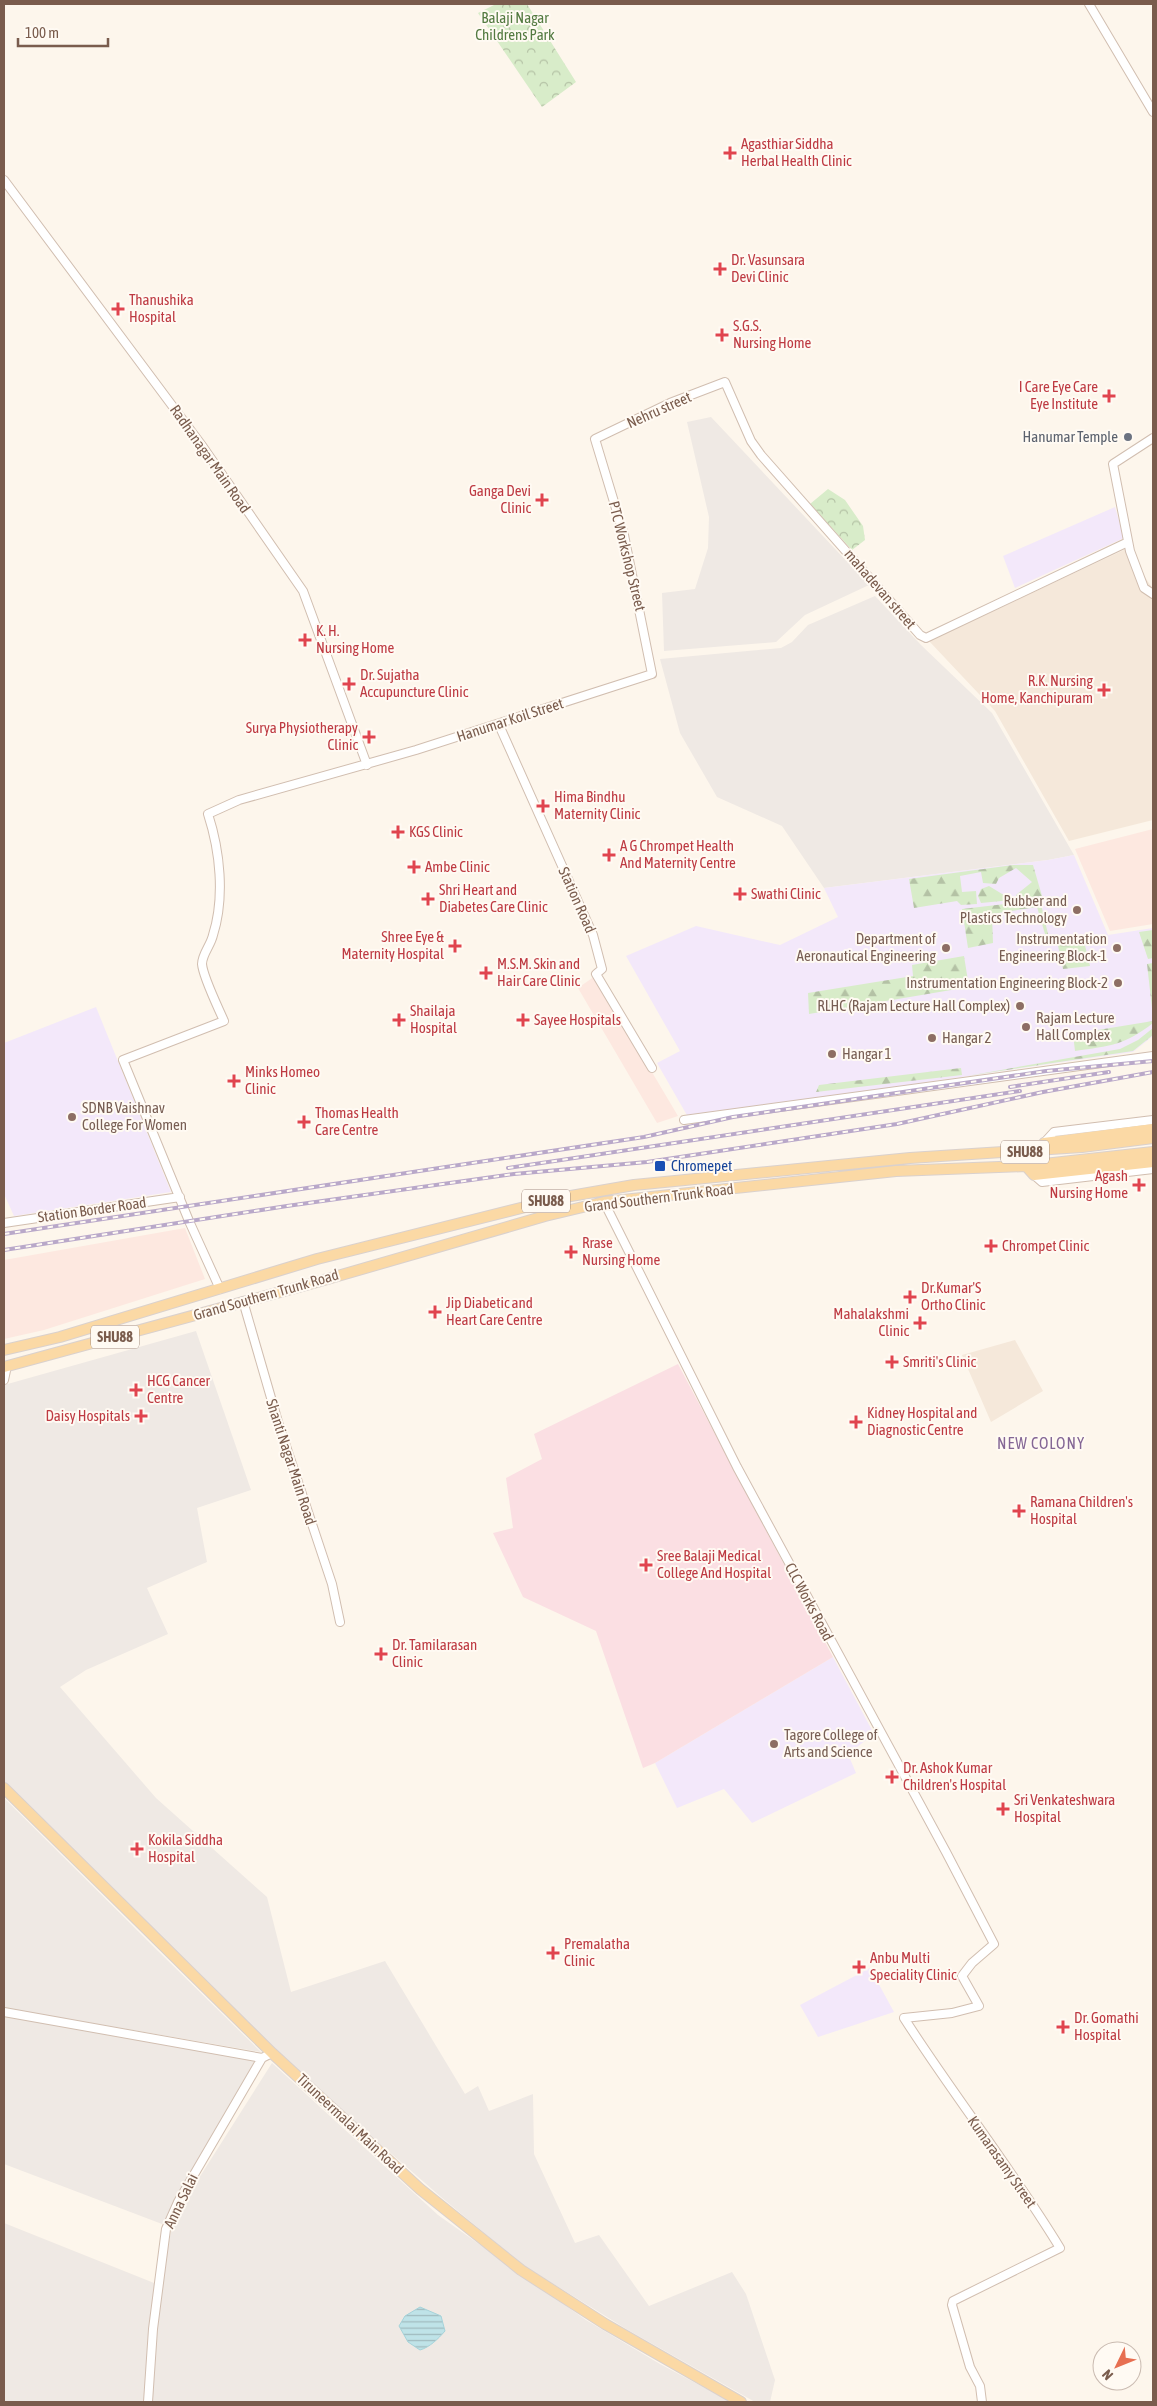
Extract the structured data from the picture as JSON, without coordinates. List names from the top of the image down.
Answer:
{
  "streets": {
    "main road": ["SHU88", "Grand Southern Trunk Road", "Tiruneermalai Main Road"],
    "street": [
      "Nehru street",
      "Radhanagar Main Road",
      "PTC Workshop Street",
      "mahadevan street",
      "Hanumar Koil Street",
      "Station Road",
      "Station Border Road",
      "Shanti Nagar Main Road",
      "CLC Works Road",
      "Kumarasamy Street",
      "Anna Salai"
    ]
  },
  "crossings": [
    ["Nehru street", "PTC Workshop Street"],
    ["Nehru street", "mahadevan street"],
    ["Radhanagar Main Road", "Hanumar Koil Street"],
    ["PTC Workshop Street", "Hanumar Koil Street"],
    ["Hanumar Koil Street", "Station Road"],
    ["Hanumar Koil Street", "Station Border Road"],
    ["Grand Southern Trunk Road", "Shanti Nagar Main Road"],
    ["Grand Southern Trunk Road", "CLC Works Road"],
    ["CLC Works Road", "Kumarasamy Street"],
    ["Tiruneermalai Main Road", "Anna Salai"]
  ],
  "districts": ["NEW COLONY"],
  "parks": ["Balaji Nagar Childrens Park"],
  "places": {
    "health": [
      "Agasthiar Siddha Herbal Health Clinic",
      "Dr. Vasunsara Devi Clinic",
      "Thanushika Hospital",
      "S.G.S. Nursing Home",
      "I Care Eye Care Eye Institute",
      "Ganga Devi Clinic",
      "K. H. Nursing Home",
      "Dr. Sujatha Accupuncture Clinic",
      "R.K. Nursing Home, Kanchipuram",
      "Surya Physiotherapy Clinic",
      "Hima Bindhu Maternity Clinic",
      "KGS Clinic",
      "A G Chrompet Health And Maternity Centre",
      "Ambe Clinic",
      "Swathi Clinic",
      "Shri Heart and Diabetes Care Clinic",
      "Shree Eye & Maternity Hospital",
      "M.S.M. Skin and Hair Care Clinic",
      "Shailaja Hospital",
      "Sayee Hospitals",
      "Minks Homeo Clinic",
      "Thomas Health Care Centre",
      "Agash Nursing Home",
      "Chrompet Clinic",
      "Rrase Nursing Home",
      "Dr.Kumar'S Ortho Clinic",
      "Jip Diabetic and Heart Care Centre",
      "Mahalakshmi Clinic",
      "Smriti's Clinic",
      "HCG Cancer Centre",
      "Daisy Hospitals",
      "Kidney Hospital and Diagnostic Centre",
      "Ramana Children's Hospital",
      "Sree Balaji Medical College And Hospital",
      "Dr. Tamilarasan Clinic",
      "Dr. Ashok Kumar Children's Hospital",
      "Sri Venkateshwara Hospital",
      "Kokila Siddha Hospital",
      "Premalatha Clinic",
      "Anbu Multi Speciality Clinic",
      "Dr. Gomathi Hospital"
    ],
    "other": [
      "Hanumar Temple",
      "Rubber and Plastics Technology",
      "Department of Aeronautical Engineering",
      "Instrumentation Engineering Block-1",
      "Instrumentation Engineering Block-2",
      "RLHC (Rajam Lecture Hall Complex)",
      "Rajam Lecture Hall Complex",
      "Hangar 2",
      "Hangar 1",
      "SDNB Vaishnav College For Women",
      "Tagore College of Arts and Science"
    ],
    "transit": ["Chromepet"]
  },
  "scale_bar": "100 m",
  "north": "bottom left"
}
